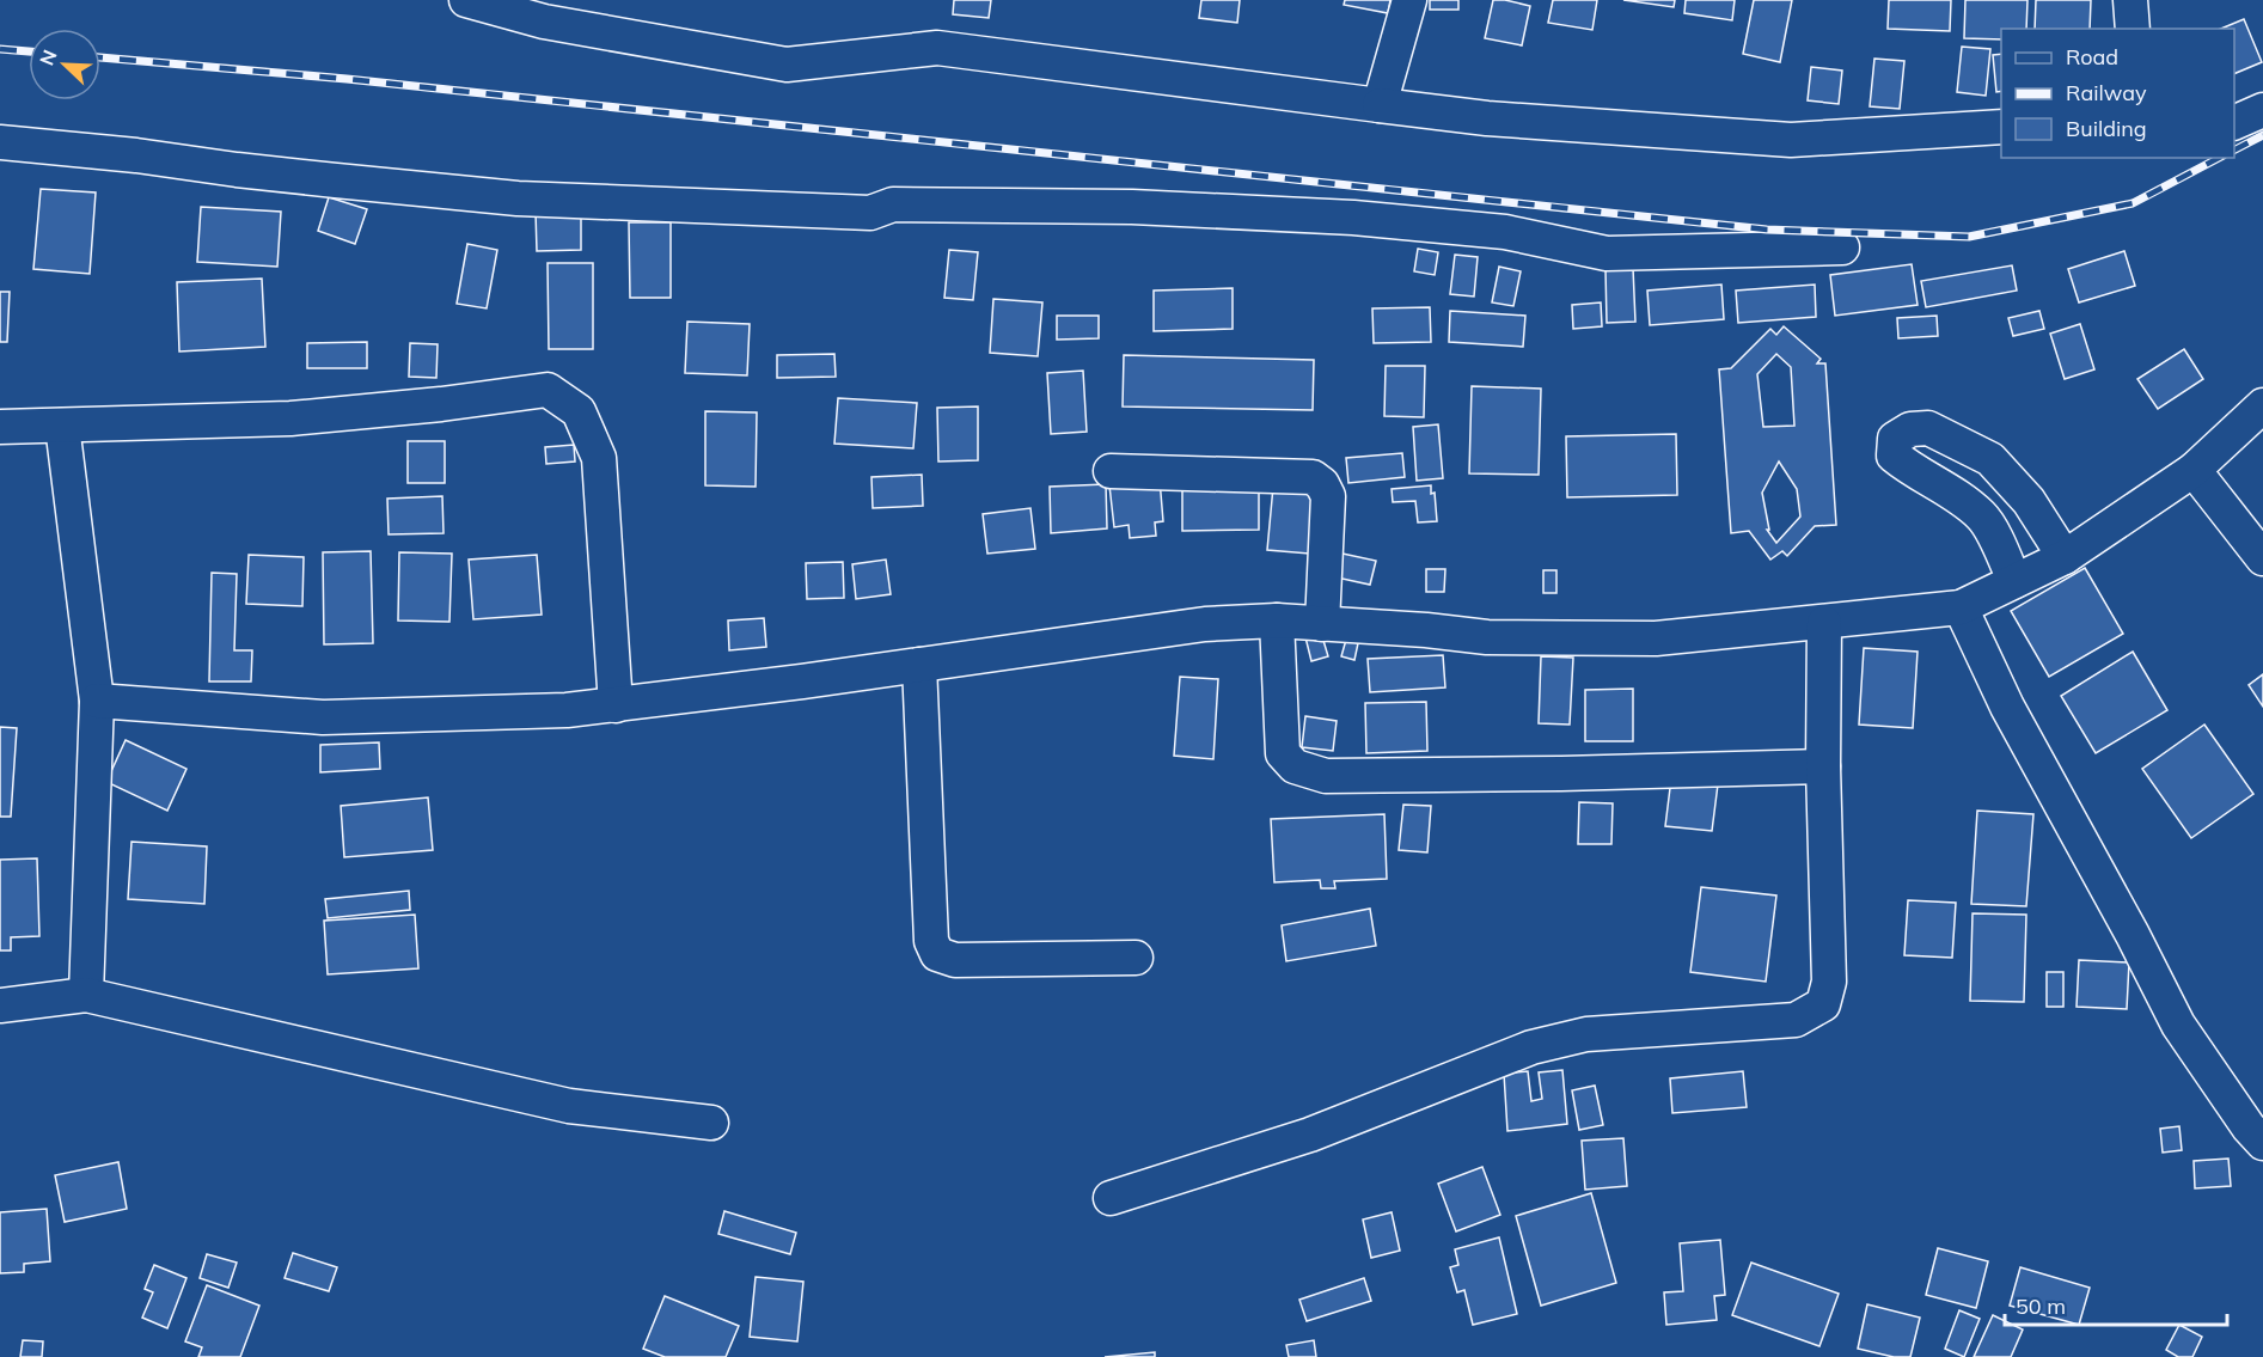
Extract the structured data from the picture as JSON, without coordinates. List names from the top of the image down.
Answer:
{
  "legend": ["Road", "Railway", "Building"],
  "scale_bar": "50 m",
  "north": "top left"
}
